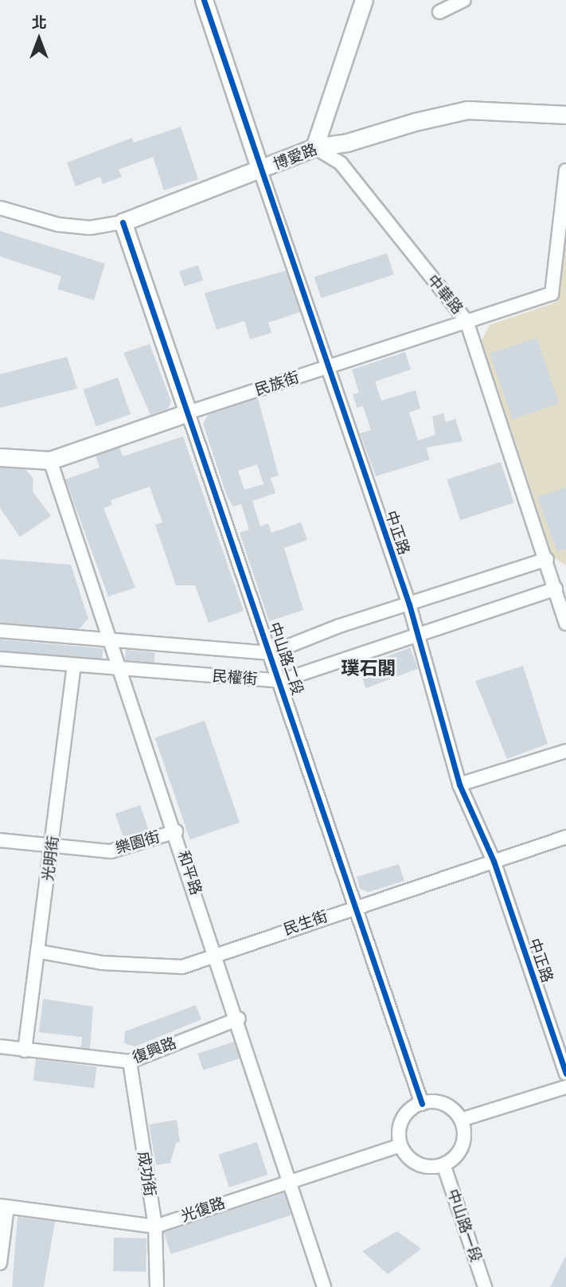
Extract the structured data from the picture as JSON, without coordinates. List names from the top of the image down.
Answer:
{
  "streets": {
    "street": [
      "博愛路",
      "中華路",
      "民族街",
      "中正路",
      "中山路二段",
      "民權街",
      "樂園街",
      "光明街",
      "和平路",
      "民生街",
      "復興路",
      "成功街",
      "光復路",
      "中山路一段"
    ]
  },
  "crossings": [
    ["博愛路", "中華路"],
    ["博愛路", "中正路"],
    ["博愛路", "中山路二段"],
    ["中華路", "民族街"],
    ["中華路", "民權街"],
    ["民族街", "中正路"],
    ["民族街", "中山路二段"],
    ["民族街", "和平路"],
    ["中正路", "民權街"],
    ["中正路", "民生街"],
    ["中山路二段", "民權街"],
    ["中山路二段", "民生街"],
    ["中山路二段", "光復路"],
    ["中山路二段", "中山路一段"],
    ["民權街", "光明街"],
    ["民權街", "和平路"],
    ["樂園街", "光明街"],
    ["樂園街", "和平路"],
    ["光明街", "民生街"],
    ["光明街", "復興路"],
    ["和平路", "民生街"],
    ["和平路", "復興路"],
    ["和平路", "光復路"],
    ["復興路", "成功街"],
    ["成功街", "光復路"],
    ["光復路", "中山路一段"]
  ],
  "districts": ["璞石閣"],
  "north": "top"
}
